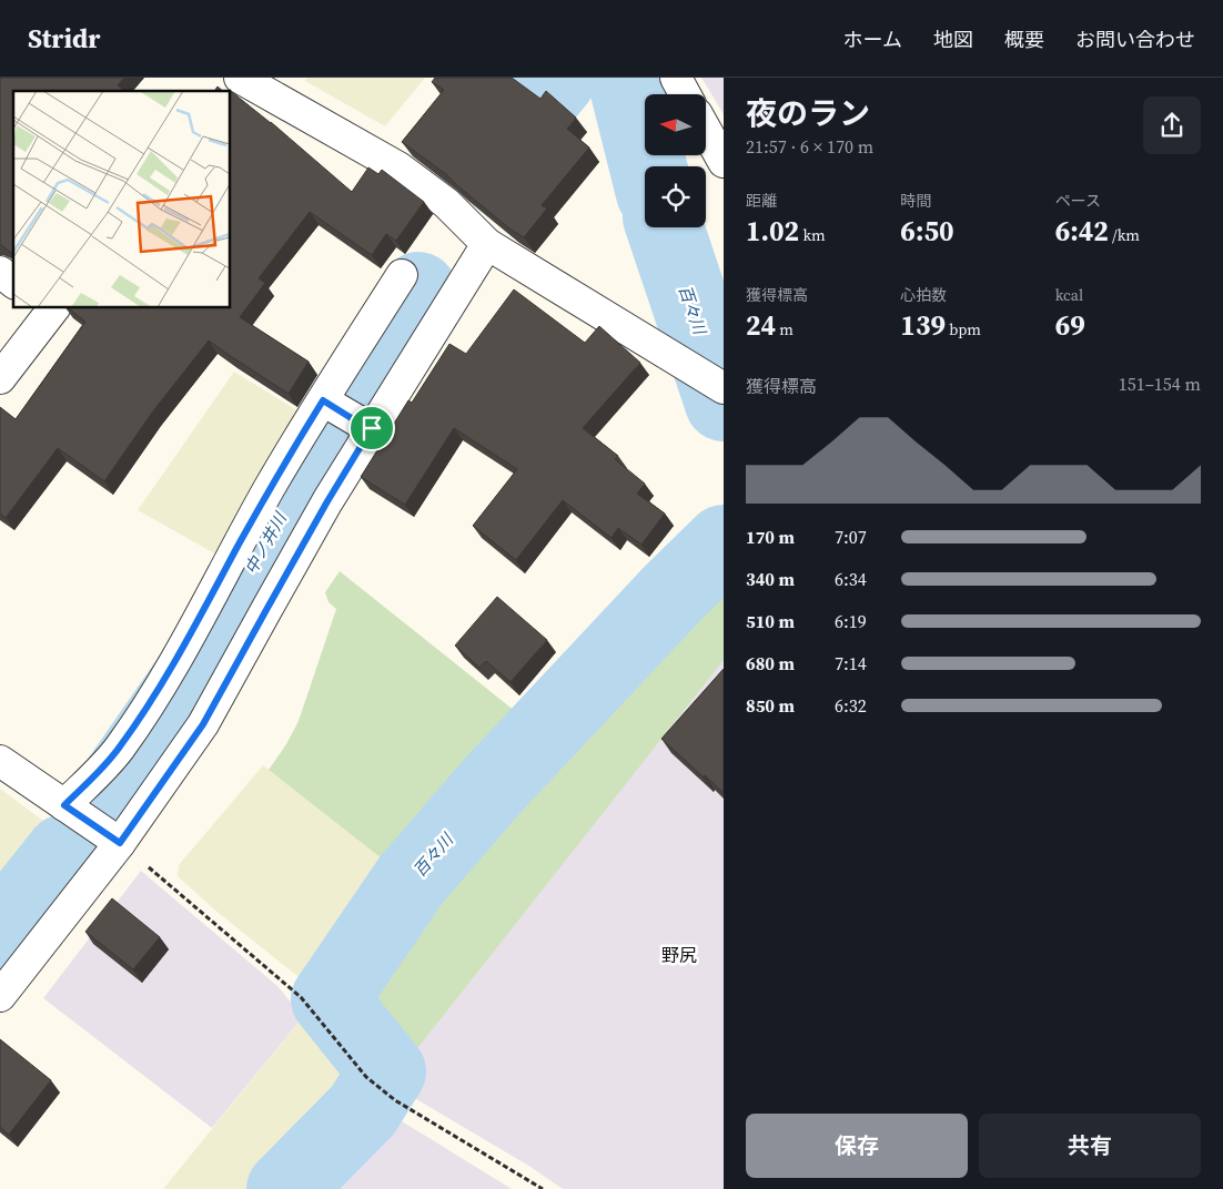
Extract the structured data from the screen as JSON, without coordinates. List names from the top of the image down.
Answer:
{
  "districts": ["野尻"],
  "water": ["百々川", "中ノ井川"],
  "north": "left",
  "page": {
    "header": "Stridr",
    "nav": [
      "ホーム",
      "地図",
      "概要",
      "お問い合わせ"
    ],
    "heading": ["夜のラン", "21:57 · 6 × 170 m"],
    "stats": [
      ["距離", "1.02 km"],
      ["時間", "6:50"],
      ["ペース", "6:42 /km"],
      ["獲得標高", "24 m"],
      ["心拍数", "139 bpm"],
      ["kcal", "69"]
    ],
    "chart": ["獲得標高", "151–154 m"],
    "list": [
      {
        "name": "170 m",
        "note": "7:07"
      },
      {
        "name": "340 m",
        "note": "6:34"
      },
      {
        "name": "510 m",
        "note": "6:19"
      },
      {
        "name": "680 m",
        "note": "7:14"
      },
      {
        "name": "850 m",
        "note": "6:32"
      }
    ],
    "buttons": ["保存", "共有"]
  }
}
